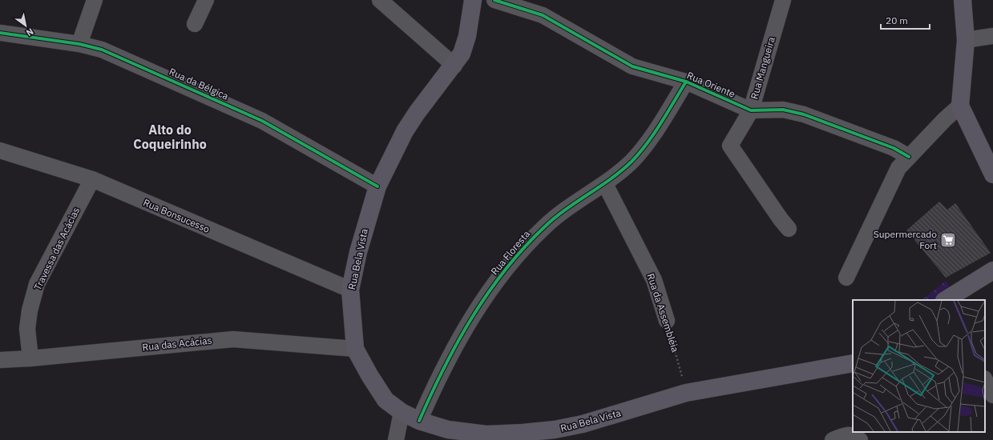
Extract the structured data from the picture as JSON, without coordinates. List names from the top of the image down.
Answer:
{
  "streets": {
    "main road": ["Rua Bela Vista"],
    "street": [
      "Rua Mangueira",
      "Rua da Bélgica",
      "Rua Oriente",
      "Rua Bonsucesso",
      "Travessa das Acácias",
      "Rua Floresta",
      "Rua da Assembléia",
      "Rua das Acácias"
    ]
  },
  "crossings": [
    ["Rua Mangueira", "Rua Oriente"],
    ["Rua da Bélgica", "Rua Bela Vista"],
    ["Rua Oriente", "Rua Floresta"],
    ["Rua Bonsucesso", "Travessa das Acácias"],
    ["Rua Bonsucesso", "Rua Bela Vista"],
    ["Travessa das Acácias", "Rua das Acácias"],
    ["Rua Floresta", "Rua Bela Vista"],
    ["Rua Floresta", "Rua da Assembléia"],
    ["Rua Bela Vista", "Rua da Assembléia"],
    ["Rua Bela Vista", "Rua das Acácias"]
  ],
  "districts": ["Alto do Coqueirinho"],
  "places": {
    "supermarket": ["Supermercado Fort"]
  },
  "scale_bar": "20 m",
  "north": "bottom right"
}
